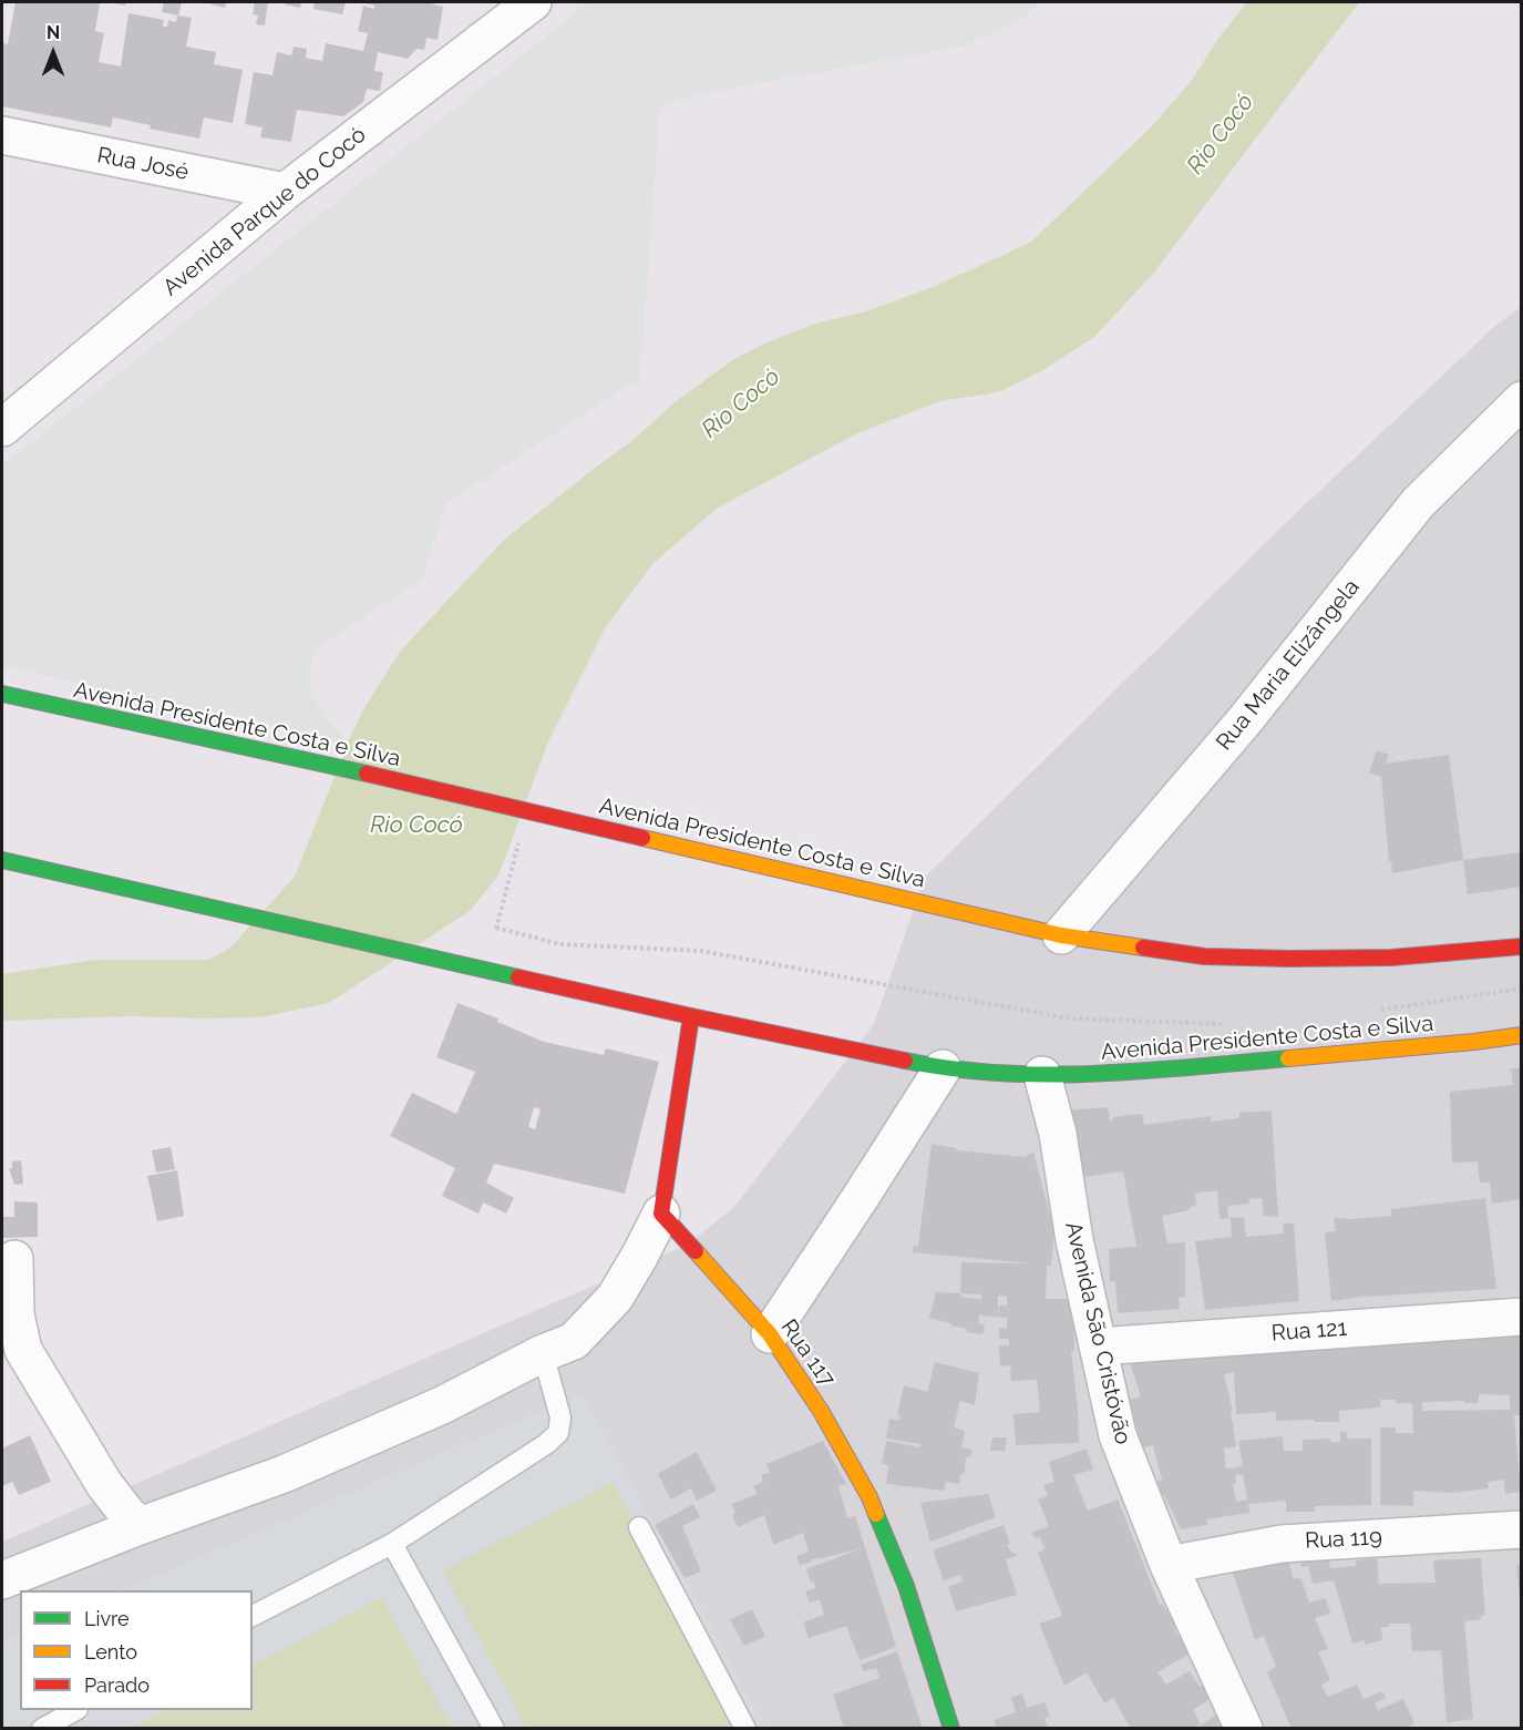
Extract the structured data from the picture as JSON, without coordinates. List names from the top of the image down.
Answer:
{
  "streets": {
    "main road": ["Avenida Presidente Costa e Silva", "Rua 117"],
    "street": [
      "Rua José",
      "Avenida Parque do Cocó",
      "Rua Maria Elizângela",
      "Rua 121",
      "Avenida São Cristóvão",
      "Rua 119"
    ]
  },
  "crossings": [
    ["Rua José", "Avenida Parque do Cocó"],
    ["Rua Maria Elizângela", "Avenida Presidente Costa e Silva"],
    ["Avenida Presidente Costa e Silva", "Avenida São Cristóvão"],
    ["Rua 121", "Avenida São Cristóvão"],
    ["Avenida São Cristóvão", "Rua 119"]
  ],
  "water": ["Rio Cocó"],
  "legend": ["Livre", "Lento", "Parado"],
  "north": "top"
}
